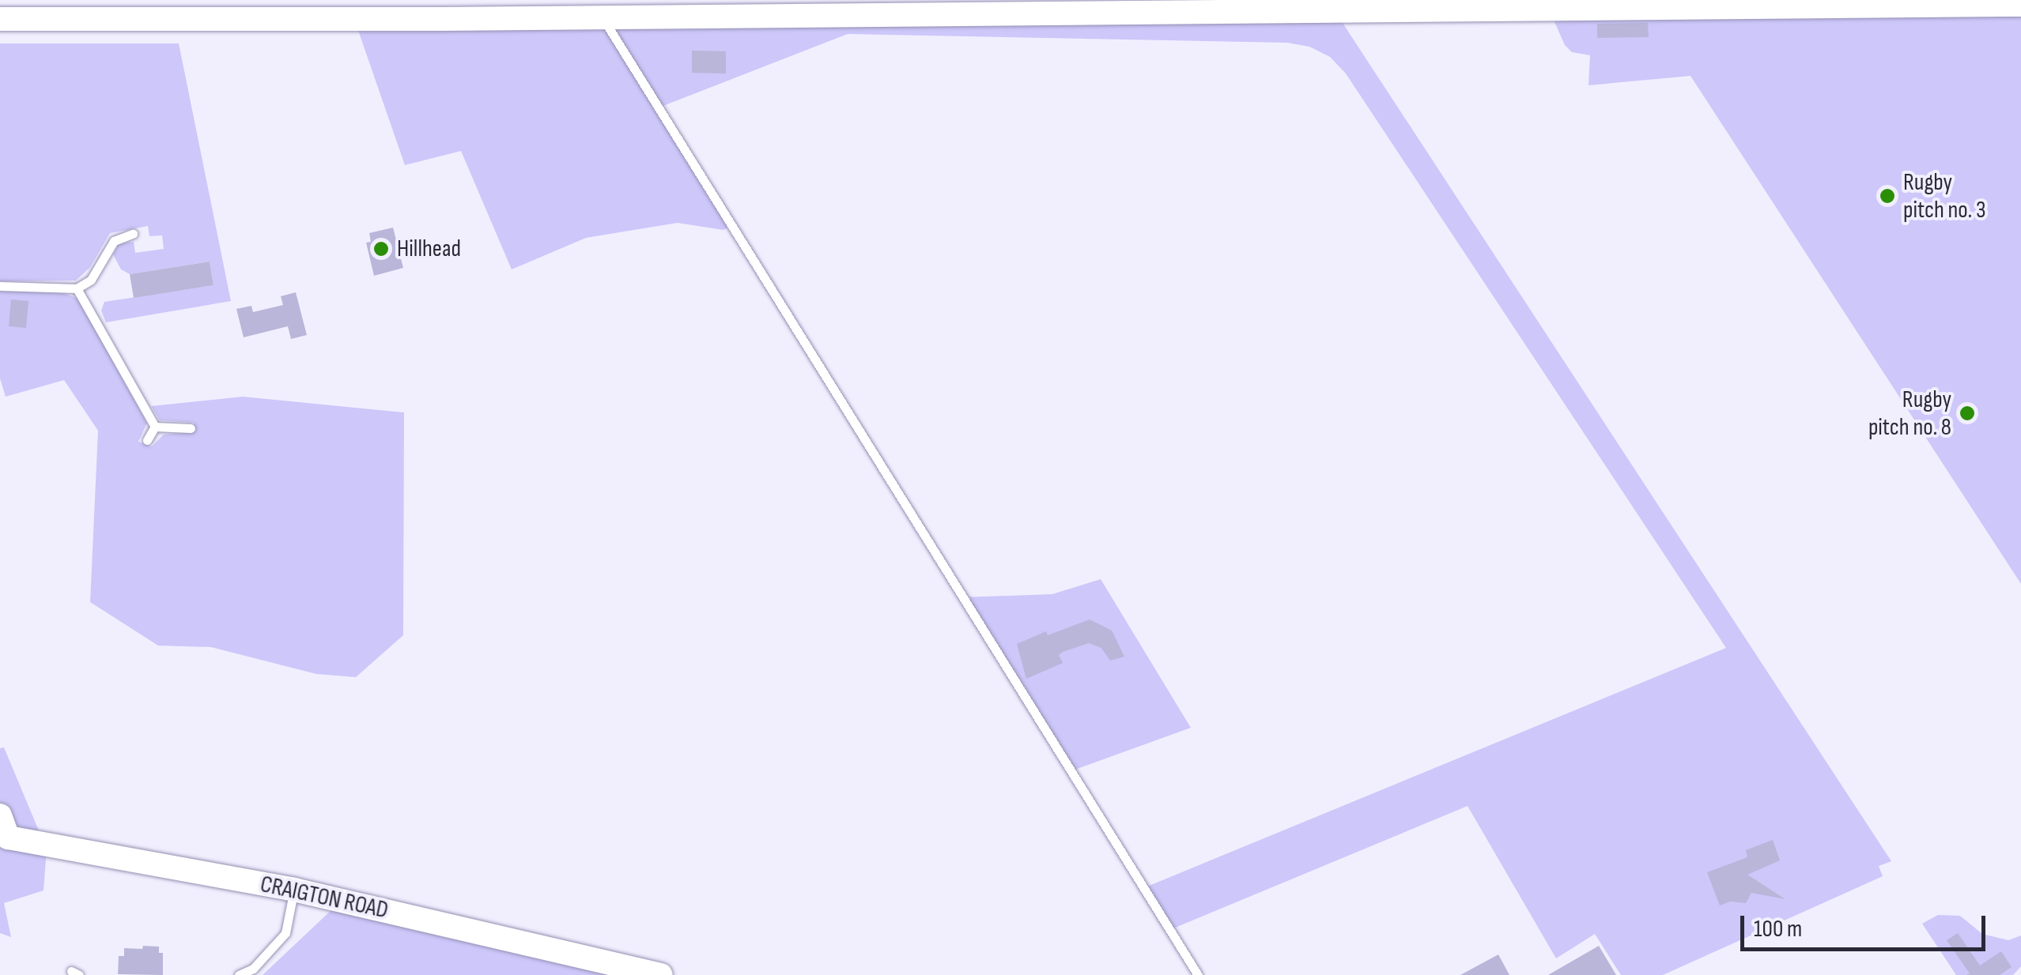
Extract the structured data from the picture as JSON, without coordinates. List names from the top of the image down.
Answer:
{
  "streets": {
    "street": ["CRAIGTON ROAD"]
  },
  "places": ["Rugby pitch no. 3", "Hillhead", "Rugby pitch no. 8"],
  "scale_bar": "100 m"
}
